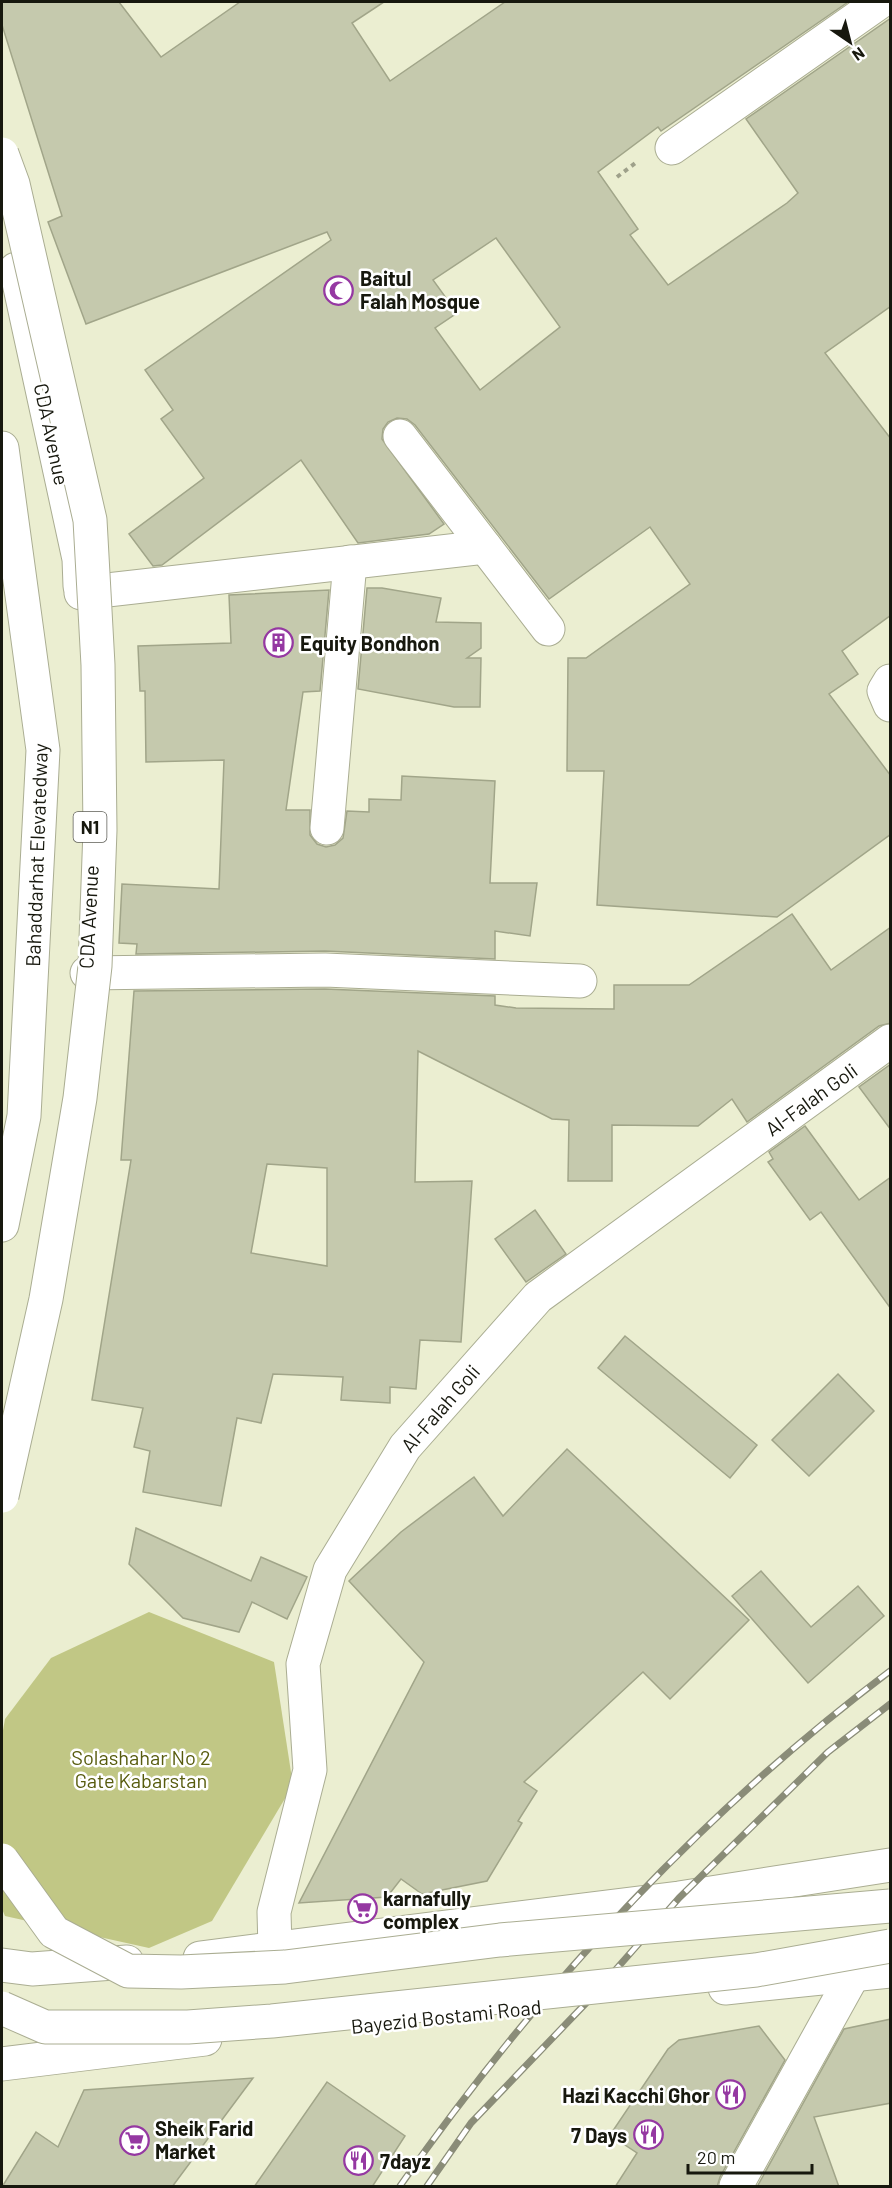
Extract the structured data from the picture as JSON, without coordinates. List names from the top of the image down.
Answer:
{
  "streets": {
    "main road": [
      "CDA Avenue",
      "N1",
      "Bahaddarhat Elevatedway",
      "Al-Falah Goli",
      "Bayezid Bostami Road"
    ]
  },
  "parks": ["Solashahar No 2 Gate Kabarstan"],
  "places": {
    "mosque": ["Baitul Falah Mosque"],
    "building": ["Equity Bondhon"],
    "supermarket": ["karnafully complex", "Sheik Farid Market"],
    "restaurant": ["Hazi Kacchi Ghor", "7 Days", "7dayz"]
  },
  "scale_bar": "20 m",
  "north": "bottom right"
}
